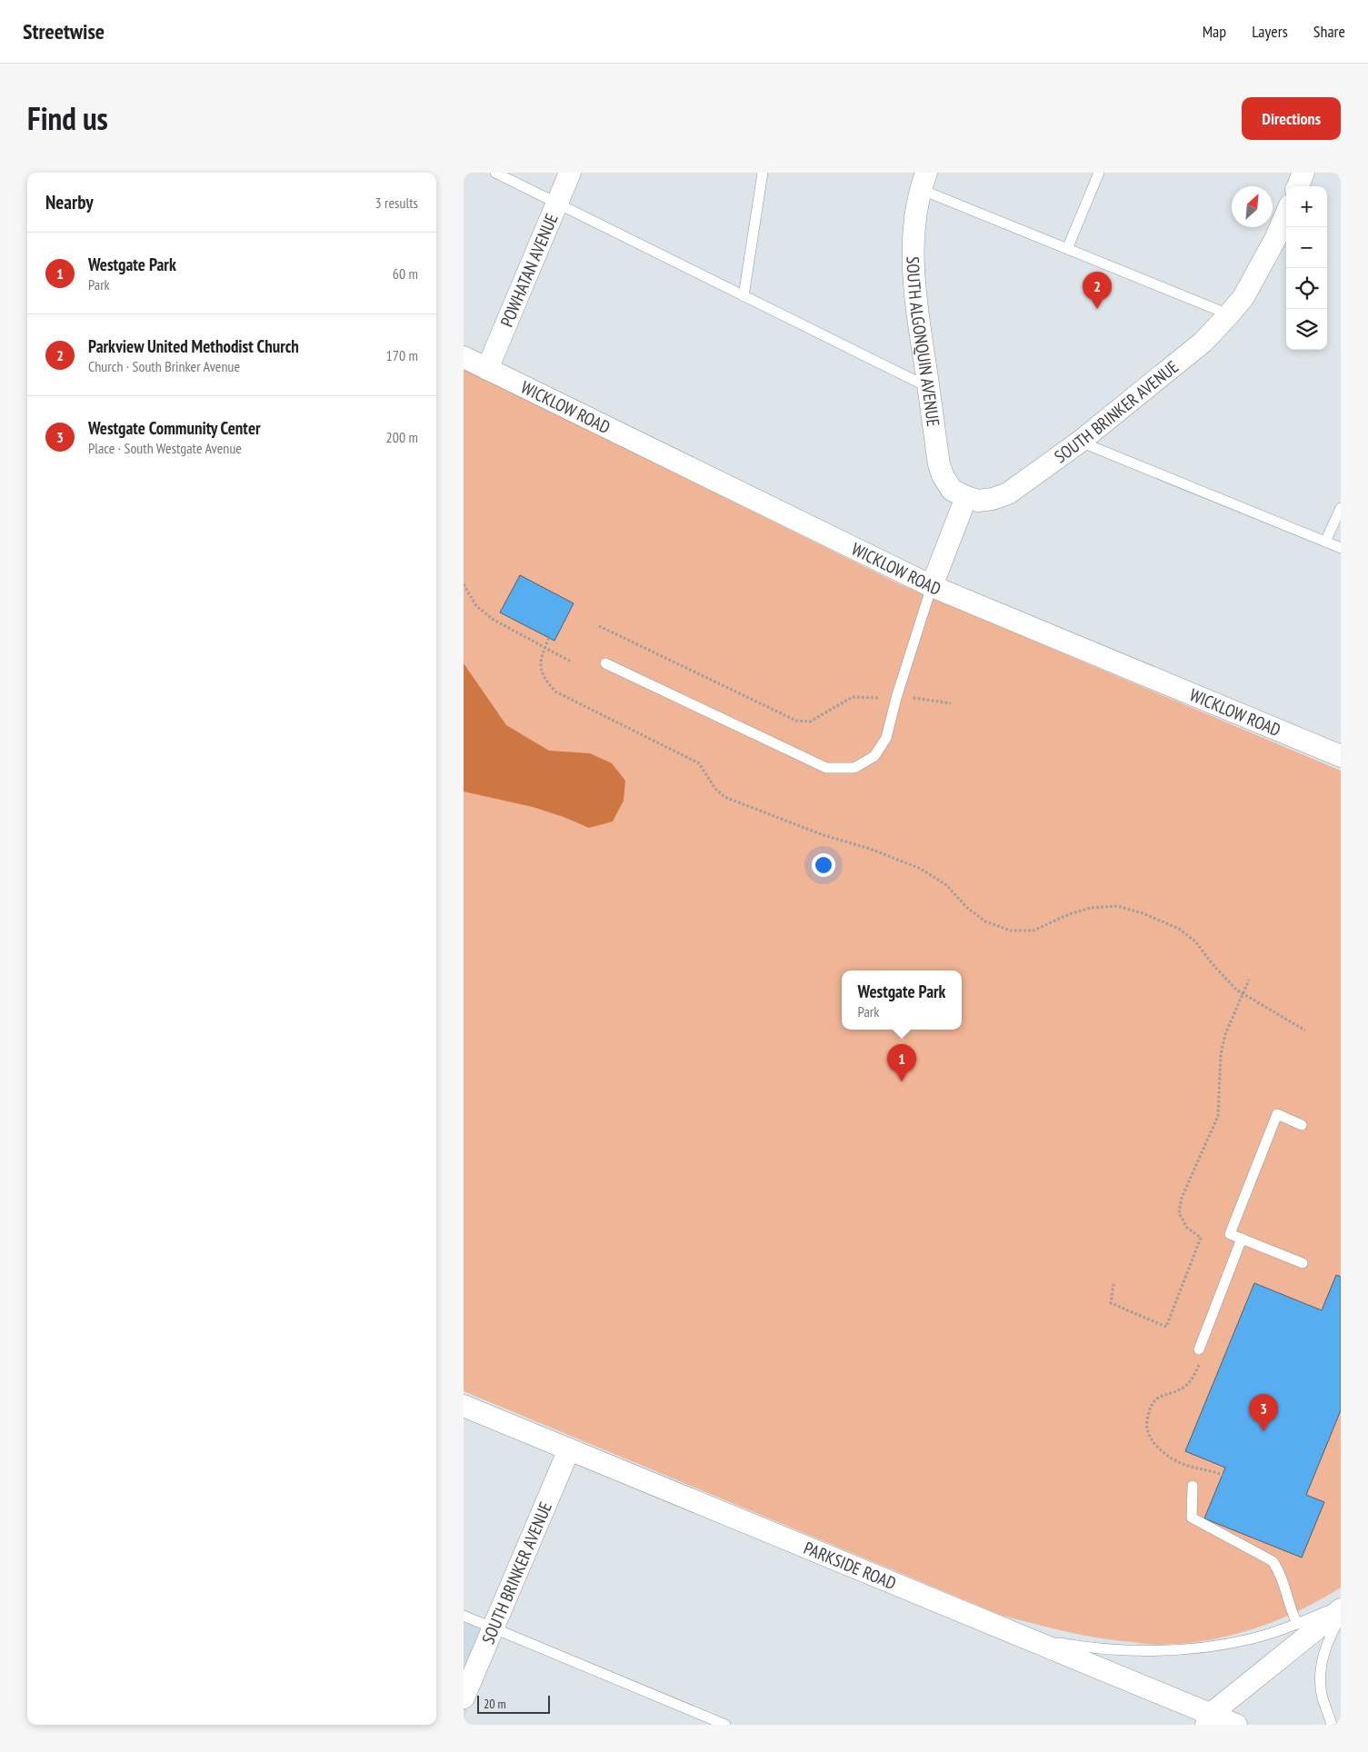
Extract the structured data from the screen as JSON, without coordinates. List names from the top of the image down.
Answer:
{
  "streets": {
    "street": [
      "POWHATAN AVENUE",
      "SOUTH ALGONQUIN AVENUE",
      "WICKLOW ROAD",
      "SOUTH BRINKER AVENUE",
      "PARKSIDE ROAD"
    ]
  },
  "crossings": [
    ["POWHATAN AVENUE", "WICKLOW ROAD"],
    ["SOUTH ALGONQUIN AVENUE", "SOUTH BRINKER AVENUE"],
    ["SOUTH BRINKER AVENUE", "PARKSIDE ROAD"]
  ],
  "scale_bar": "20 m",
  "north": "top right",
  "page": {
    "header": "Streetwise",
    "nav": ["Map", "Layers", "Share"],
    "title": "Find us",
    "buttons": "Directions",
    "heading": ["Nearby", "3 results"],
    "map_buttons": ["+", "−"],
    "list": [
      {
        "mark": "1",
        "name": "Westgate Park",
        "note": "Park",
        "value": "60 m"
      },
      {
        "mark": "2",
        "name": "Parkview United Methodist Church",
        "note": "Church · South Brinker Avenue",
        "value": "170 m"
      },
      {
        "mark": "3",
        "name": "Westgate Community Center",
        "note": "Place · South Westgate Avenue",
        "value": "200 m"
      }
    ],
    "pins": ["2", "1", "3"],
    "popup": ["Westgate Park", "Park"],
    "scale": "20 m"
  }
}
